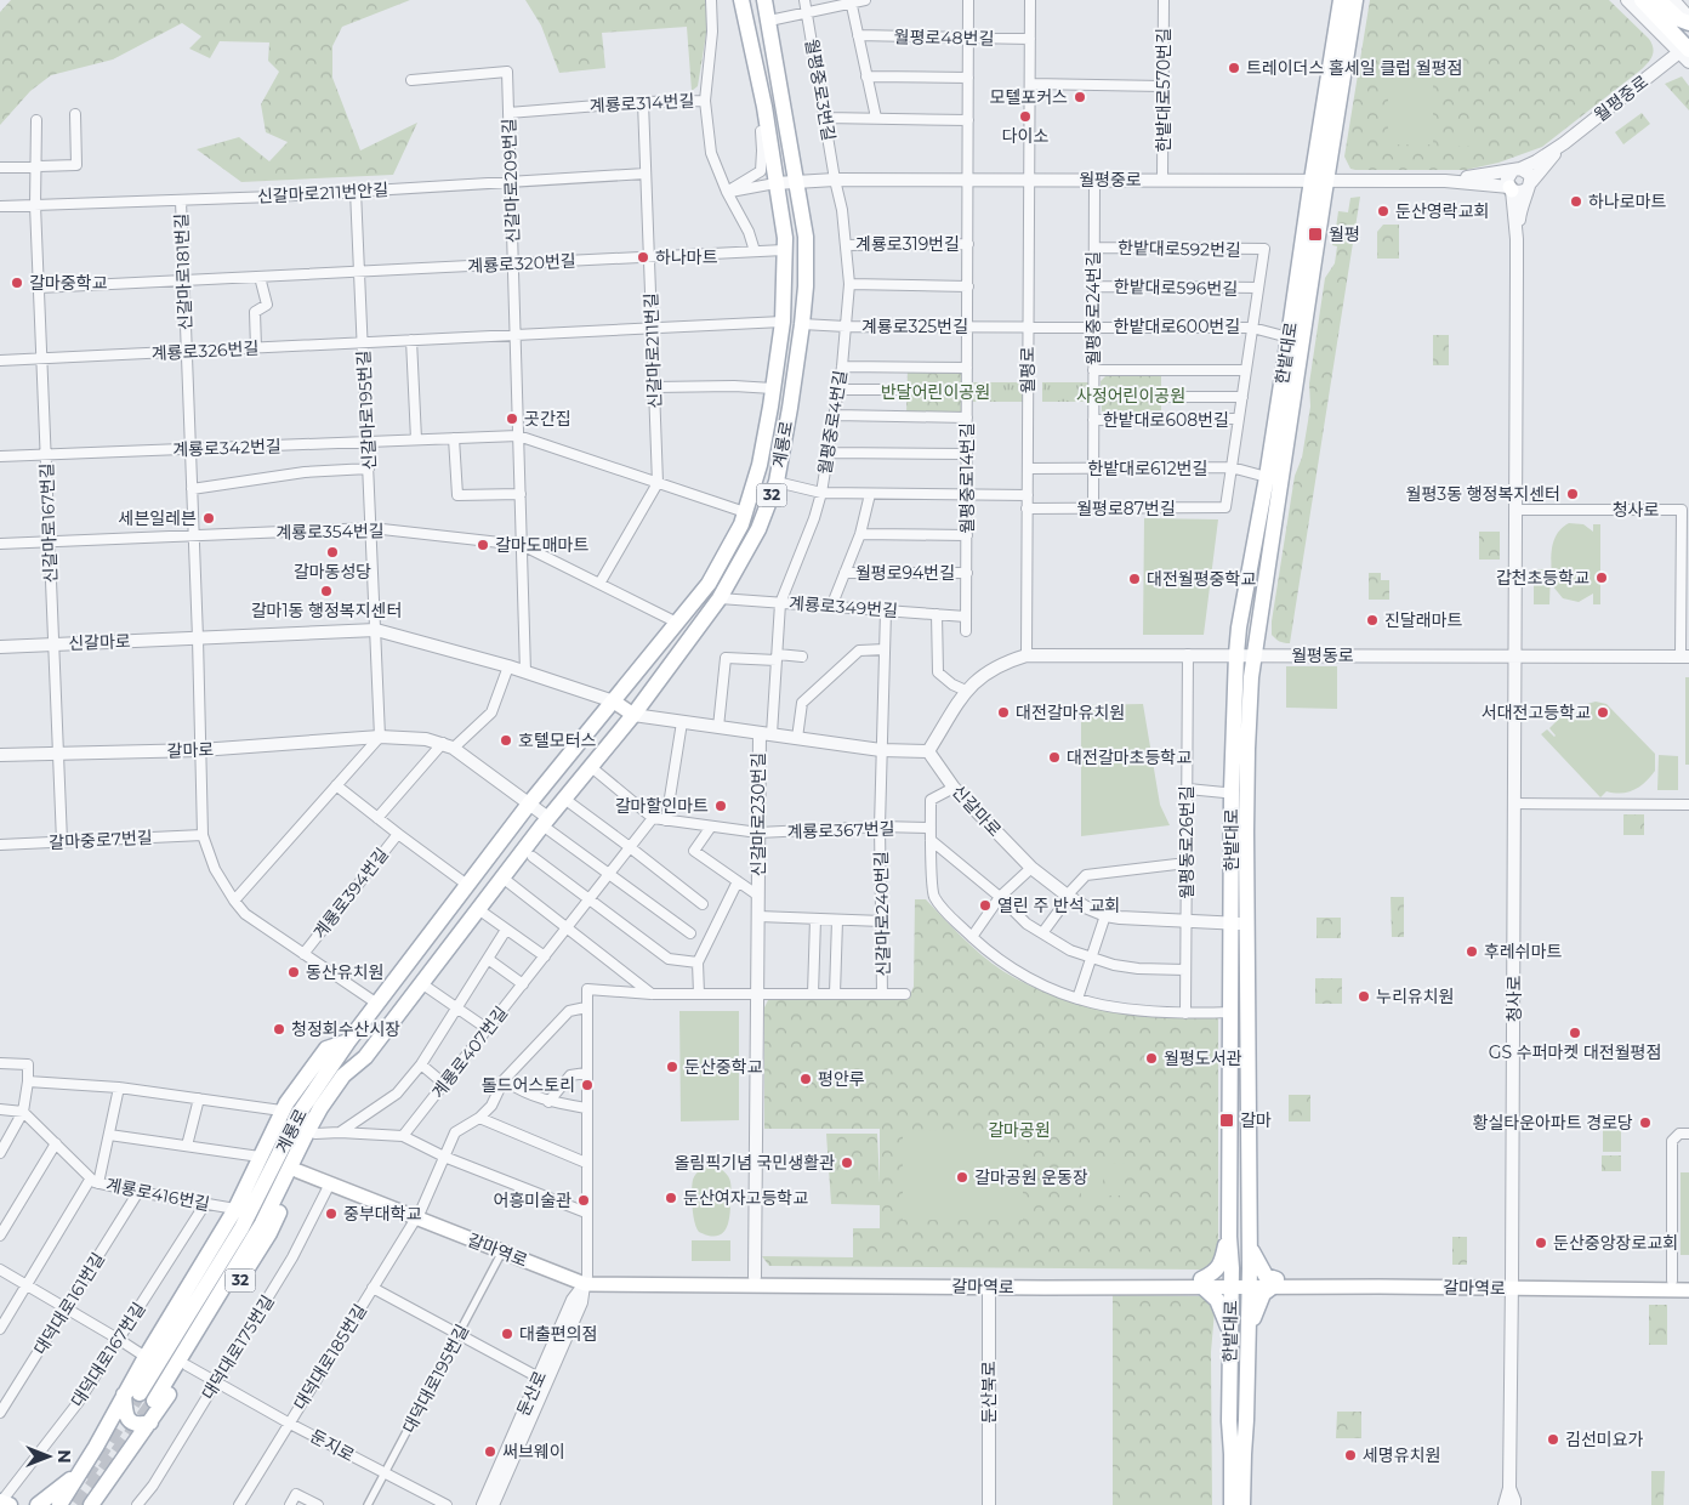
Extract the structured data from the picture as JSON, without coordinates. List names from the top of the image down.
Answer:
{
  "streets": {
    "main road": [
      "한밭대로",
      "계룡로",
      "32",
      "신갈마로",
      "갈마역로"
    ],
    "street": [
      "월평로48번길",
      "월평중로3번길",
      "한밭대로570번길",
      "월평중로",
      "계룡로314번길",
      "신갈마로209번길",
      "신갈마로211번안길",
      "계룡로319번길",
      "한밭대로592번길",
      "계룡로320번길",
      "신갈마로181번길",
      "한밭대로596번길",
      "월평중로24번길",
      "계룡로325번길",
      "한밭대로600번길",
      "계룡로326번길",
      "신갈마로211번길",
      "월평로",
      "신갈마로195번길",
      "한밭대로608번길",
      "월평중로4번길",
      "계룡로342번길",
      "한밭대로612번길",
      "월평중로14번길",
      "월평로87번길",
      "청사로",
      "신갈마로167번길",
      "계룡로354번길",
      "월평로94번길",
      "계룡로349번길",
      "월평동로",
      "갈마로",
      "신갈마로230번길",
      "계룡로367번길",
      "갈마중로7번길",
      "월평동로26번길",
      "계룡로394번길",
      "신갈마로240번길",
      "계룡로407번길",
      "계룡로416번길",
      "대덕대로161번길",
      "대덕대로175번길",
      "대덕대로167번길",
      "대덕대로185번길",
      "대덕대로195번길",
      "둔산북로",
      "둔산로",
      "둔지로"
    ]
  },
  "crossings": [
    ["월평로48번길", "월평로"],
    ["월평로48번길", "월평중로14번길"],
    ["월평중로3번길", "월평중로"],
    ["월평중로3번길", "월평중로4번길"],
    ["한밭대로570번길", "월평중로"],
    ["월평중로", "월평중로24번길"],
    ["월평중로", "한밭대로"],
    ["월평중로", "월평로"],
    ["월평중로", "월평중로4번길"],
    ["월평중로", "계룡로"],
    ["월평중로", "월평중로14번길"],
    ["계룡로314번길", "신갈마로209번길"],
    ["계룡로314번길", "계룡로320번길"],
    ["계룡로314번길", "신갈마로211번길"],
    ["신갈마로209번길", "신갈마로211번안길"],
    ["신갈마로209번길", "계룡로320번길"],
    ["신갈마로209번길", "계룡로326번길"],
    ["신갈마로209번길", "계룡로342번길"],
    ["신갈마로209번길", "계룡로354번길"],
    ["신갈마로209번길", "신갈마로"],
    ["신갈마로211번안길", "신갈마로181번길"],
    ["신갈마로211번안길", "신갈마로211번길"],
    ["신갈마로211번안길", "신갈마로195번길"],
    ["신갈마로211번안길", "신갈마로167번길"],
    ["계룡로319번길", "월평중로4번길"],
    ["계룡로319번길", "월평중로14번길"],
    ["한밭대로592번길", "한밭대로596번길"],
    ["한밭대로592번길", "월평중로24번길"],
    ["계룡로320번길", "신갈마로181번길"],
    ["계룡로320번길", "신갈마로211번길"],
    ["계룡로320번길", "신갈마로195번길"],
    ["계룡로320번길", "계룡로"],
    ["계룡로320번길", "신갈마로167번길"],
    ["신갈마로181번길", "계룡로326번길"],
    ["신갈마로181번길", "계룡로342번길"],
    ["신갈마로181번길", "계룡로354번길"],
    ["신갈마로181번길", "신갈마로"],
    ["한밭대로596번길", "월평중로24번길"],
    ["월평중로24번길", "한밭대로600번길"],
    ["월평중로24번길", "한밭대로608번길"],
    ["월평중로24번길", "한밭대로612번길"],
    ["월평중로24번길", "월평로87번길"],
    ["계룡로325번길", "한밭대로600번길"],
    ["계룡로325번길", "월평로"],
    ["계룡로325번길", "월평중로4번길"],
    ["계룡로325번길", "계룡로"],
    ["계룡로325번길", "월평중로14번길"],
    ["한밭대로600번길", "한밭대로"],
    ["한밭대로600번길", "월평로"],
    ["계룡로326번길", "신갈마로211번길"],
    ["계룡로326번길", "신갈마로195번길"],
    ["계룡로326번길", "계룡로"],
    ["계룡로326번길", "신갈마로167번길"],
    ["신갈마로211번길", "계룡로342번길"],
    ["한밭대로", "한밭대로612번길"],
    ["한밭대로", "신갈마로"],
    ["한밭대로", "월평동로"],
    ["한밭대로", "갈마역로"],
    ["월평로", "한밭대로612번길"],
    ["월평로", "월평로87번길"],
    ["월평로", "월평동로"],
    ["신갈마로195번길", "계룡로342번길"],
    ["신갈마로195번길", "계룡로354번길"],
    ["신갈마로195번길", "신갈마로"],
    ["월평중로4번길", "계룡로349번길"],
    ["월평중로4번길", "신갈마로"],
    ["월평중로4번길", "신갈마로230번길"],
    ["계룡로", "계룡로342번길"],
    ["계룡로", "32"],
    ["계룡로", "계룡로354번길"],
    ["계룡로", "계룡로349번길"],
    ["계룡로", "신갈마로"],
    ["계룡로", "갈마로"],
    ["계룡로", "계룡로367번길"],
    ["계룡로", "계룡로394번길"],
    ["계룡로342번길", "신갈마로167번길"],
    ["한밭대로612번길", "월평로87번길"],
    ["월평중로14번길", "월평로94번길"],
    ["월평중로14번길", "계룡로349번길"],
    ["32", "계룡로416번길"],
    ["32", "갈마역로"],
    ["32", "둔지로"],
    ["청사로", "월평동로"],
    ["청사로", "갈마역로"],
    ["신갈마로167번길", "계룡로354번길"],
    ["신갈마로167번길", "신갈마로"],
    ["신갈마로167번길", "갈마로"],
    ["신갈마로167번길", "갈마중로7번길"],
    ["신갈마로", "월평동로"],
    ["신갈마로", "신갈마로230번길"],
    ["신갈마로", "월평동로26번길"],
    ["신갈마로", "신갈마로240번길"],
    ["월평동로", "월평동로26번길"],
    ["갈마로", "계룡로394번길"],
    ["신갈마로230번길", "계룡로367번길"],
    ["신갈마로230번길", "신갈마로240번길"],
    ["신갈마로230번길", "갈마역로"],
    ["계룡로367번길", "신갈마로240번길"],
    ["계룡로367번길", "계룡로407번길"],
    ["갈마중로7번길", "계룡로394번길"],
    ["계룡로416번길", "대덕대로161번길"],
    ["계룡로416번길", "대덕대로167번길"],
    ["갈마역로", "대덕대로175번길"],
    ["갈마역로", "대덕대로185번길"],
    ["갈마역로", "대덕대로195번길"],
    ["갈마역로", "둔산북로"],
    ["갈마역로", "둔산로"],
    ["대덕대로175번길", "둔지로"],
    ["대덕대로185번길", "둔지로"],
    ["대덕대로195번길", "둔지로"]
  ],
  "parks": ["반달어린이공원", "사정어린이공원", "갈마공원"],
  "places": {
    "other": [
      "트레이더스 홀세일 클럽 월평점",
      "모텔포커스",
      "다이소",
      "하나로마트",
      "둔산영락교회",
      "하나마트",
      "갈마중학교",
      "곳간집",
      "월평3동 행정복지센터",
      "세븐일레븐",
      "갈마도매마트",
      "갈마동성당",
      "갑천초등학교",
      "대전월평중학교",
      "갈마1동 행정복지센터",
      "진달래마트",
      "대전갈마유치원",
      "서대전고등학교",
      "호텔모터스",
      "대전갈마초등학교",
      "갈마할인마트",
      "열린 주 반석 교회",
      "후레쉬마트",
      "동산유치원",
      "누리유치원",
      "청정회수산시장",
      "GS 수퍼마켓 대전월평점",
      "월평도서관",
      "둔산중학교",
      "평안루",
      "톨드어스토리",
      "황실타운아파트 경로당",
      "올림픽기념 국민생활관",
      "갈마공원 운동장",
      "둔산여자고등학교",
      "어흥미술관",
      "중부대학교",
      "둔산중앙장로교회",
      "대출편의점",
      "김선미요가",
      "써브웨이",
      "세명유치원"
    ],
    "transit": ["월평", "갈마"]
  },
  "north": "right"
}
